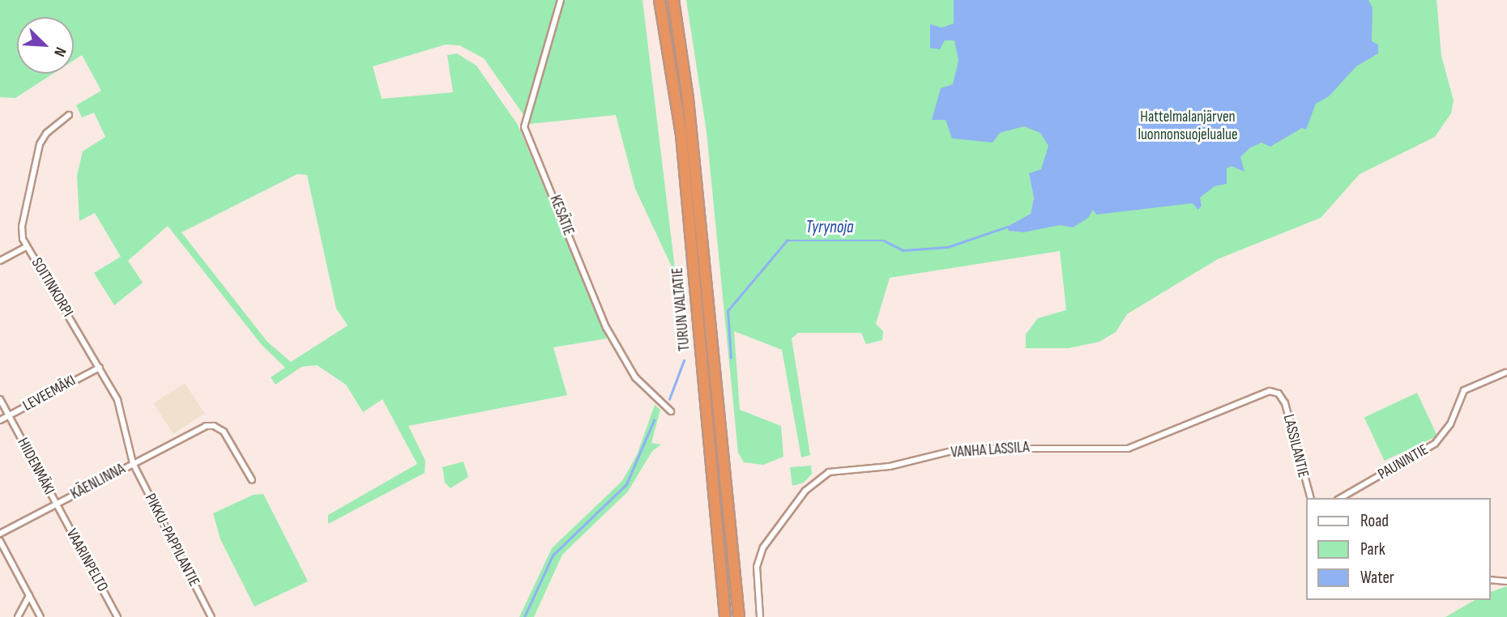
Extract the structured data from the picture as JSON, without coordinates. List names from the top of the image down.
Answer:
{
  "streets": {
    "highway": ["TURUN VALTATIE"],
    "street": [
      "KESÄTIE",
      "SOITINKORPI",
      "LEVEEMÄKI",
      "LASSILANTIE",
      "VANHA LASSILA",
      "PAUNINTIE",
      "HIIDENMÄKI",
      "KÄENLINNA",
      "PIKKU-PAPPILANTIE",
      "VAARINPELTO"
    ]
  },
  "crossings": [
    ["SOITINKORPI", "LEVEEMÄKI"],
    ["SOITINKORPI", "KÄENLINNA"],
    ["SOITINKORPI", "PIKKU-PAPPILANTIE"],
    ["LEVEEMÄKI", "HIIDENMÄKI"],
    ["LASSILANTIE", "VANHA LASSILA"],
    ["HIIDENMÄKI", "KÄENLINNA"],
    ["HIIDENMÄKI", "VAARINPELTO"],
    ["KÄENLINNA", "PIKKU-PAPPILANTIE"],
    ["KÄENLINNA", "VAARINPELTO"]
  ],
  "water": ["Tyrynoja"],
  "parks": ["Hattelmalanjärven luonnonsuojelualue"],
  "legend": ["Road", "Park", "Water"],
  "north": "bottom right"
}
